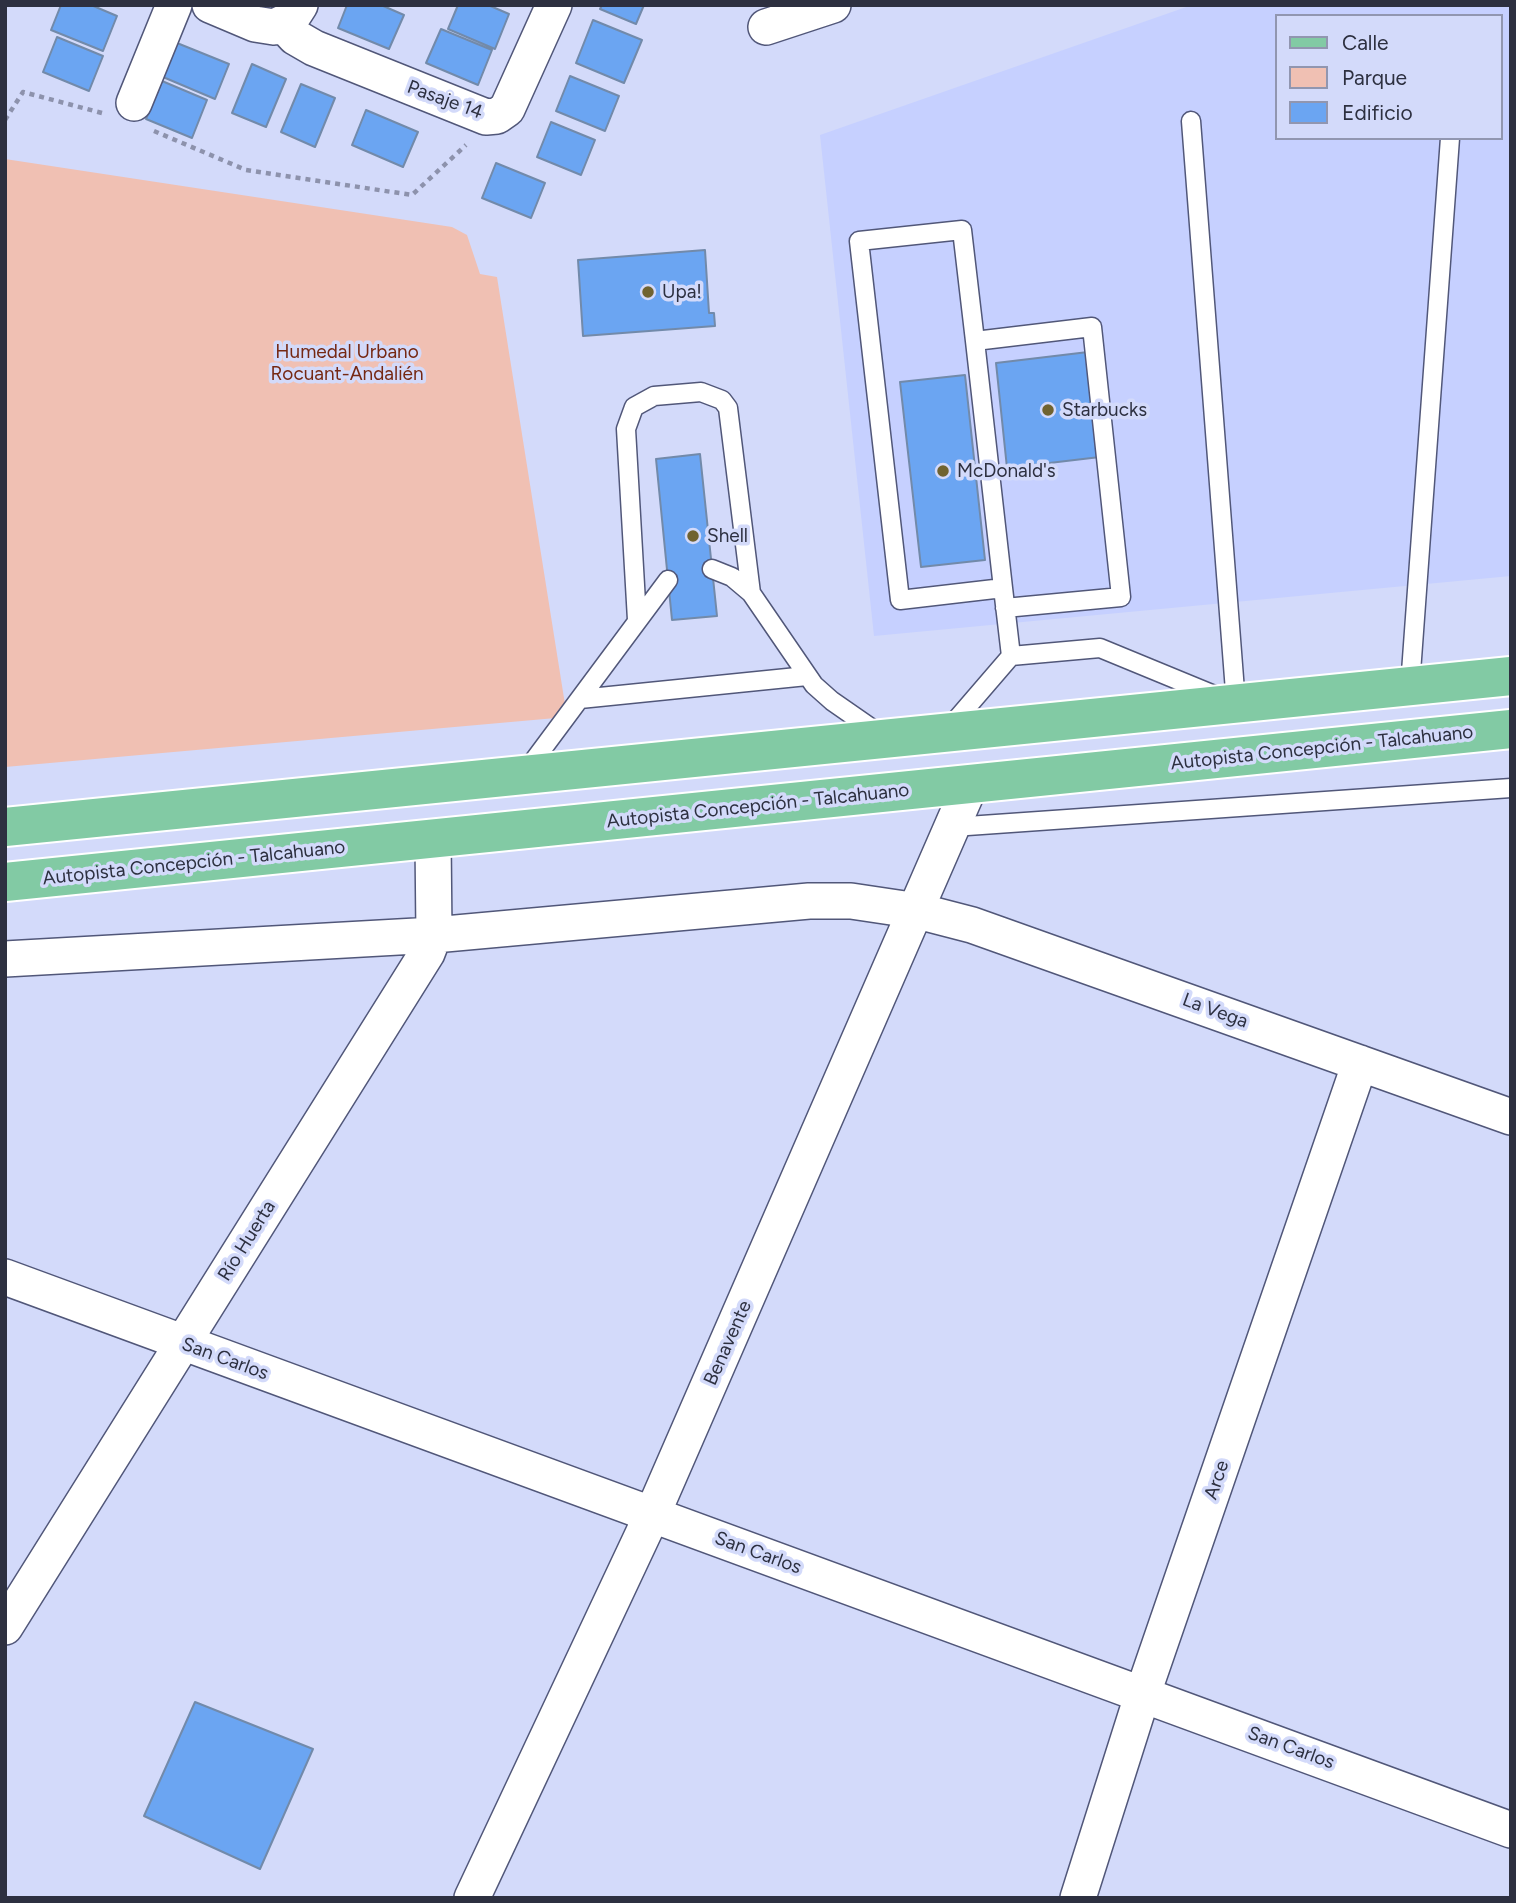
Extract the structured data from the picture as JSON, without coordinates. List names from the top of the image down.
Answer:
{
  "streets": {
    "main road": ["Autopista Concepción - Talcahuano"],
    "street": [
      "Pasaje 14",
      "La Vega",
      "Río Huerta",
      "Benavente",
      "San Carlos",
      "Arce"
    ]
  },
  "crossings": [
    ["Autopista Concepción - Talcahuano", "Río Huerta"],
    ["Autopista Concepción - Talcahuano", "Benavente"],
    ["La Vega", "Río Huerta"],
    ["La Vega", "Benavente"],
    ["La Vega", "Arce"],
    ["Río Huerta", "San Carlos"],
    ["Benavente", "San Carlos"],
    ["San Carlos", "Arce"]
  ],
  "parks": ["Humedal Urbano Rocuant-Andalién"],
  "places": [
    "Upa!",
    "Starbucks",
    "McDonald's",
    "Shell"
  ],
  "legend": ["Calle", "Parque", "Edificio"]
}
